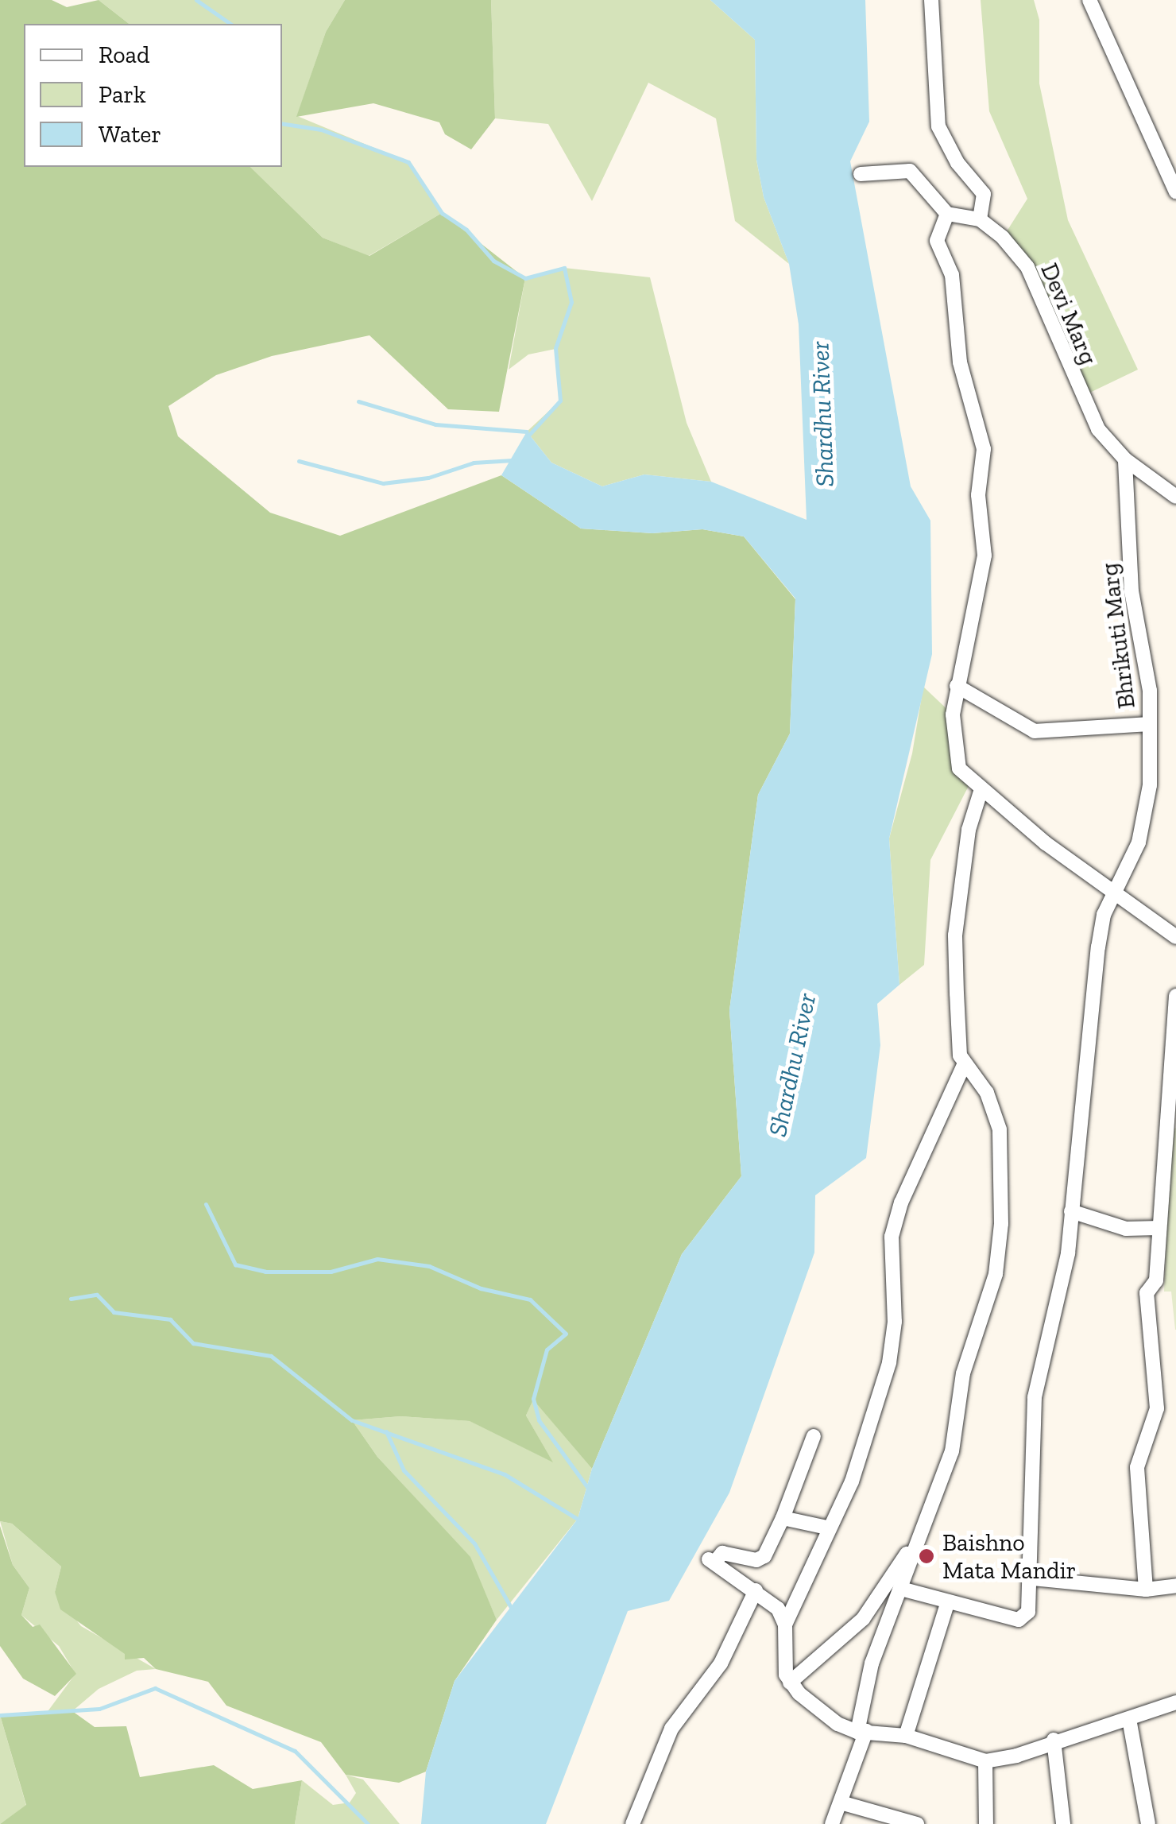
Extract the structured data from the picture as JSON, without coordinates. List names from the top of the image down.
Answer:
{
  "streets": {
    "street": ["Devi Marg", "Bhrikuti Marg"]
  },
  "crossings": [
    ["Devi Marg", "Bhrikuti Marg"]
  ],
  "water": ["Shardhu River"],
  "places": ["Baishno Mata Mandir"],
  "legend": ["Road", "Park", "Water"]
}
